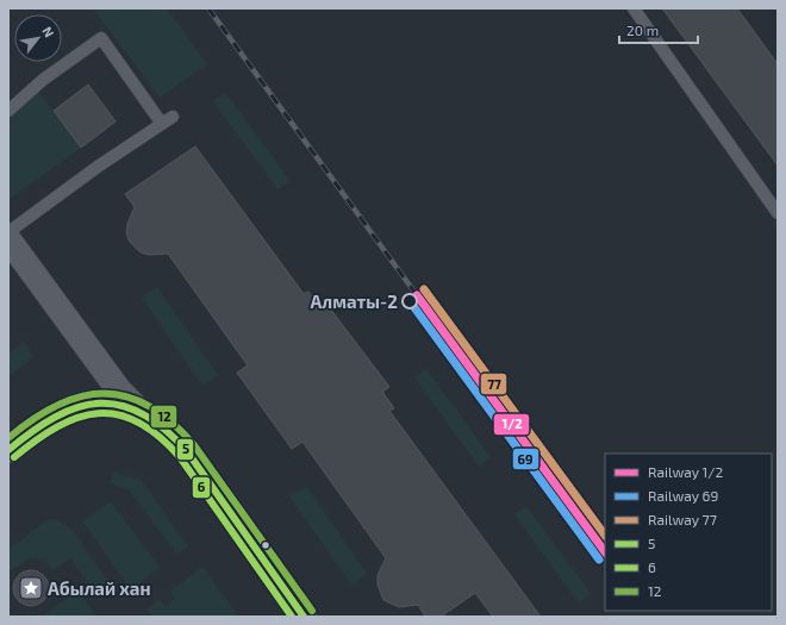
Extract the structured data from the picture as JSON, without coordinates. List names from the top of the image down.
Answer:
{
  "places": {
    "other": ["Алматы-2"],
    "place": ["Абылай хан"]
  },
  "lines": [
    "rail line 77",
    "rail line 1/2",
    "rail line 69",
    "transit line 12",
    "transit line 5",
    "transit line 6"
  ],
  "legend": [
    "Railway 1/2",
    "Railway 69",
    "Railway 77",
    "5",
    "6",
    "12"
  ],
  "scale_bar": "20 m",
  "north": "top right"
}
